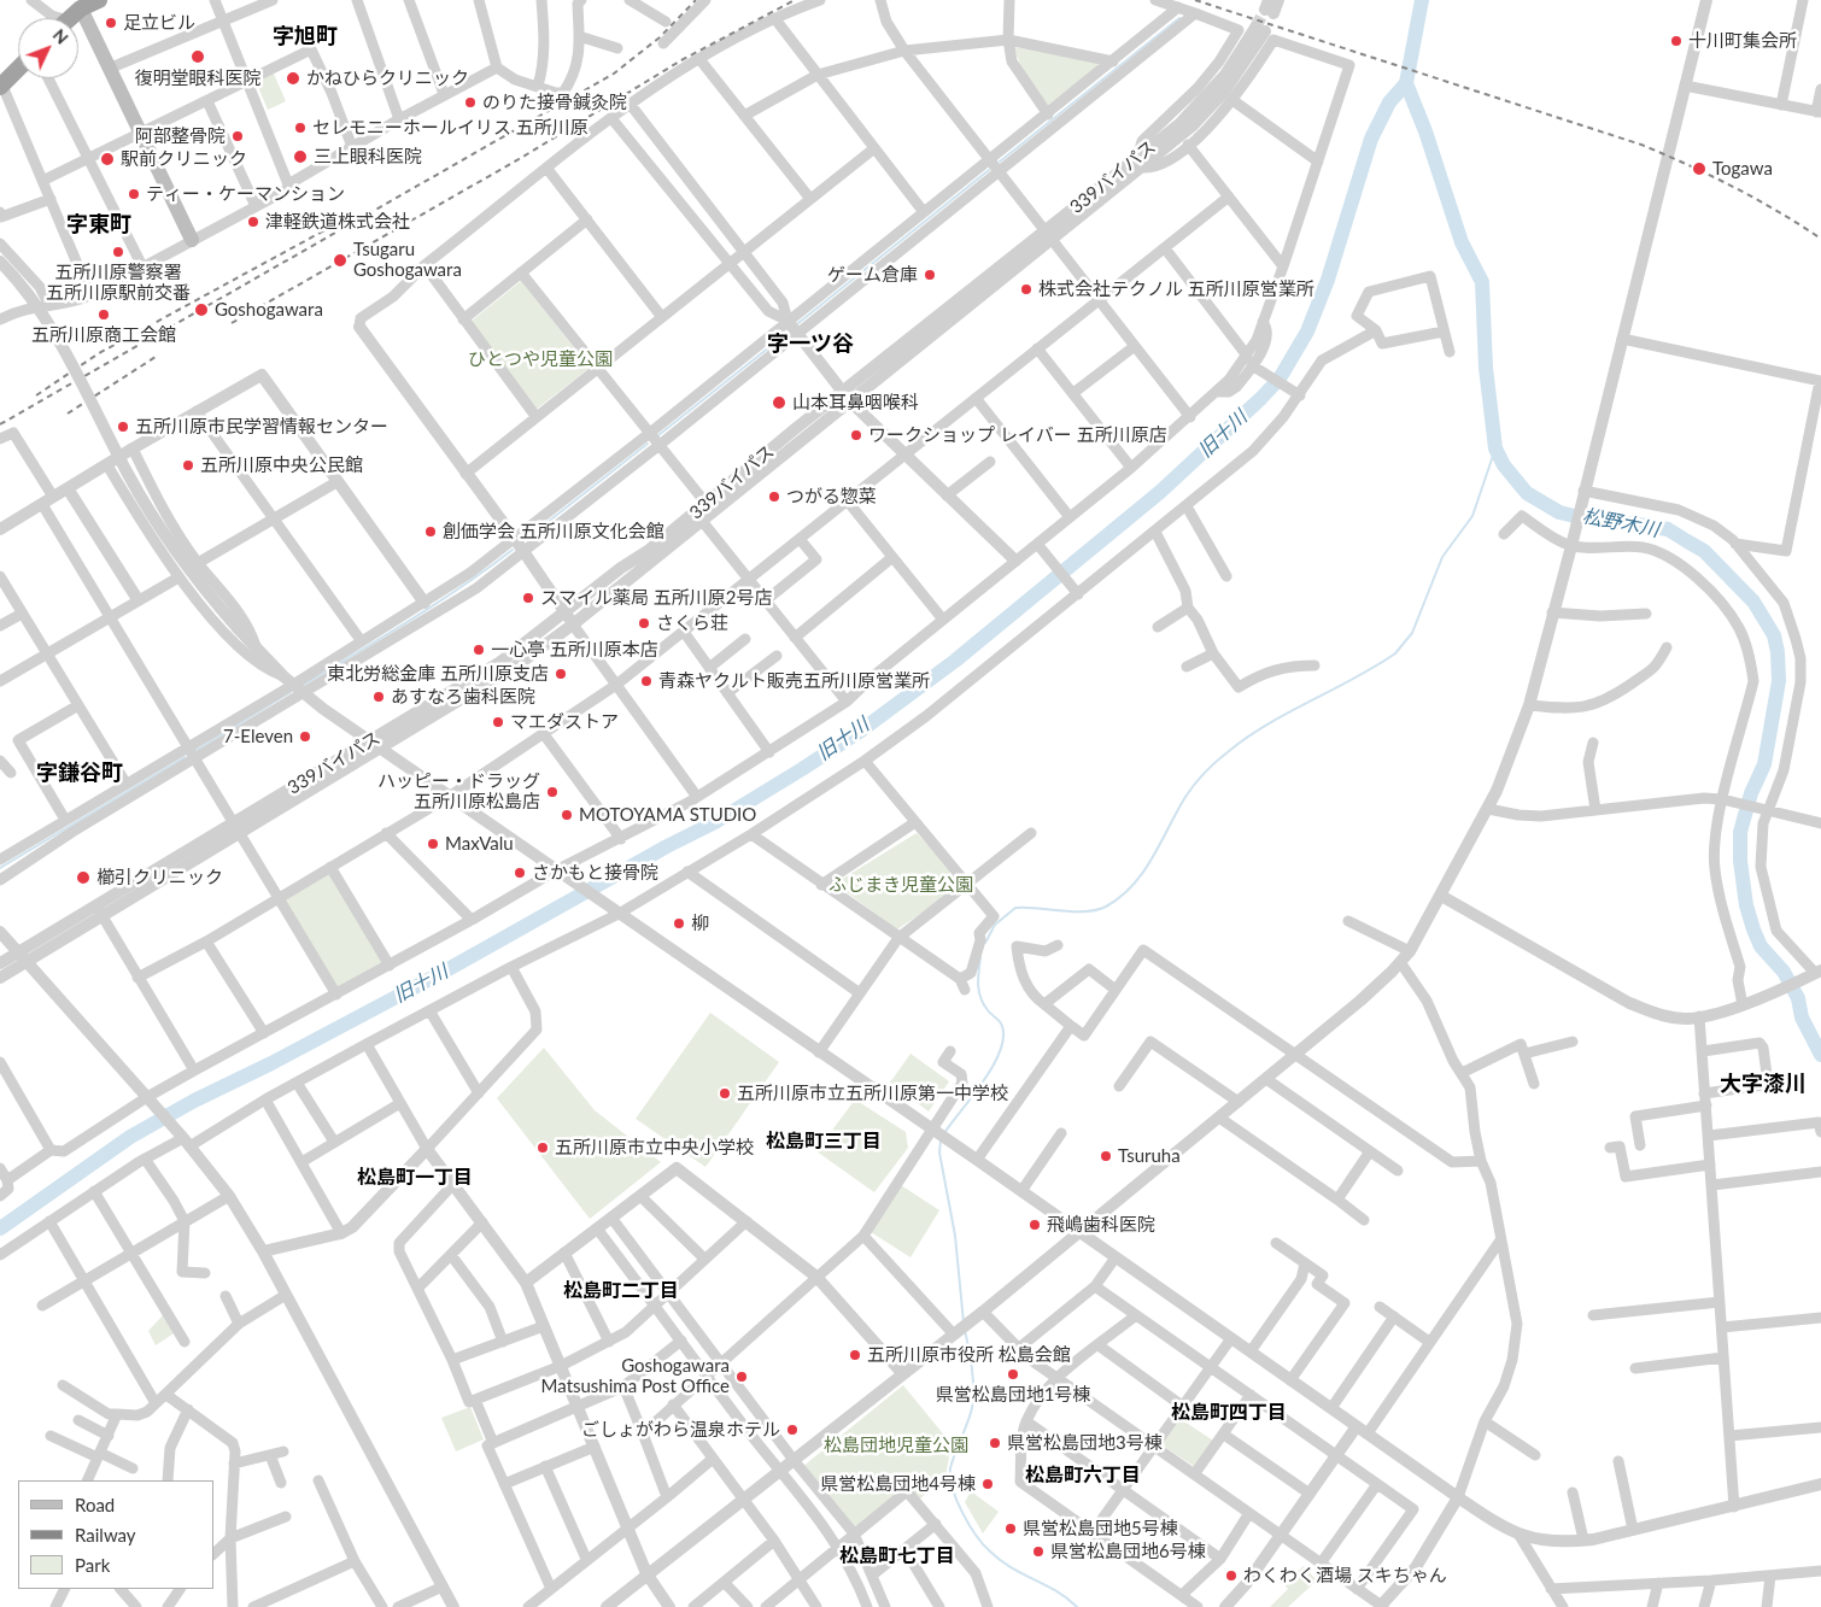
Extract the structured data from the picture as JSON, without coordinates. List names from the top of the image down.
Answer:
{
  "streets": {
    "street": ["339バイパス"]
  },
  "districts": [
    "字旭町",
    "字東町",
    "字一ツ谷",
    "字鎌谷町",
    "大字漆川",
    "松島町三丁目",
    "松島町一丁目",
    "松島町二丁目",
    "松島町四丁目",
    "松島町六丁目",
    "松島町七丁目"
  ],
  "water": ["旧十川", "松野木川"],
  "parks": ["ひとつや児童公園", "ふじまき児童公園", "松島団地児童公園"],
  "places": [
    "足立ビル",
    "十川町集会所",
    "復明堂眼科医院",
    "かねひらクリニック",
    "のりた接骨鍼灸院",
    "セレモニーホールイリス 五所川原",
    "阿部整骨院",
    "三上眼科医院",
    "駅前クリニック",
    "Togawa",
    "ティー・ケーマンション",
    "津軽鉄道株式会社",
    "五所川原警察署 五所川原駅前交番",
    "Tsugaru Goshogawara",
    "ゲーム倉庫",
    "株式会社テクノル 五所川原営業所",
    "Goshogawara",
    "五所川原商工会館",
    "山本耳鼻咽喉科",
    "五所川原市民学習情報センター",
    "ワークショップ レイバー 五所川原店",
    "五所川原中央公民館",
    "つがる惣菜",
    "創価学会 五所川原文化会館",
    "スマイル薬局 五所川原2号店",
    "さくら荘",
    "一心亭 五所川原本店",
    "東北労総金庫 五所川原支店",
    "青森ヤクルト販売五所川原営業所",
    "あすなろ歯科医院",
    "マエダストア",
    "7-Eleven",
    "ハッピー・ドラッグ 五所川原松島店",
    "MOTOYAMA STUDIO",
    "MaxValu",
    "さかもと接骨院",
    "櫛引クリニック",
    "柳",
    "五所川原市立五所川原第一中学校",
    "五所川原市立中央小学校",
    "Tsuruha",
    "飛嶋歯科医院",
    "五所川原市役所 松島会館",
    "県営松島団地1号棟",
    "Goshogawara Matsushima Post Office",
    "ごしょがわら温泉ホテル",
    "県営松島団地3号棟",
    "県営松島団地4号棟",
    "県営松島団地5号棟",
    "県営松島団地6号棟",
    "わくわく酒場 スキちゃん"
  ],
  "legend": ["Road", "Railway", "Park"],
  "north": "top right"
}
